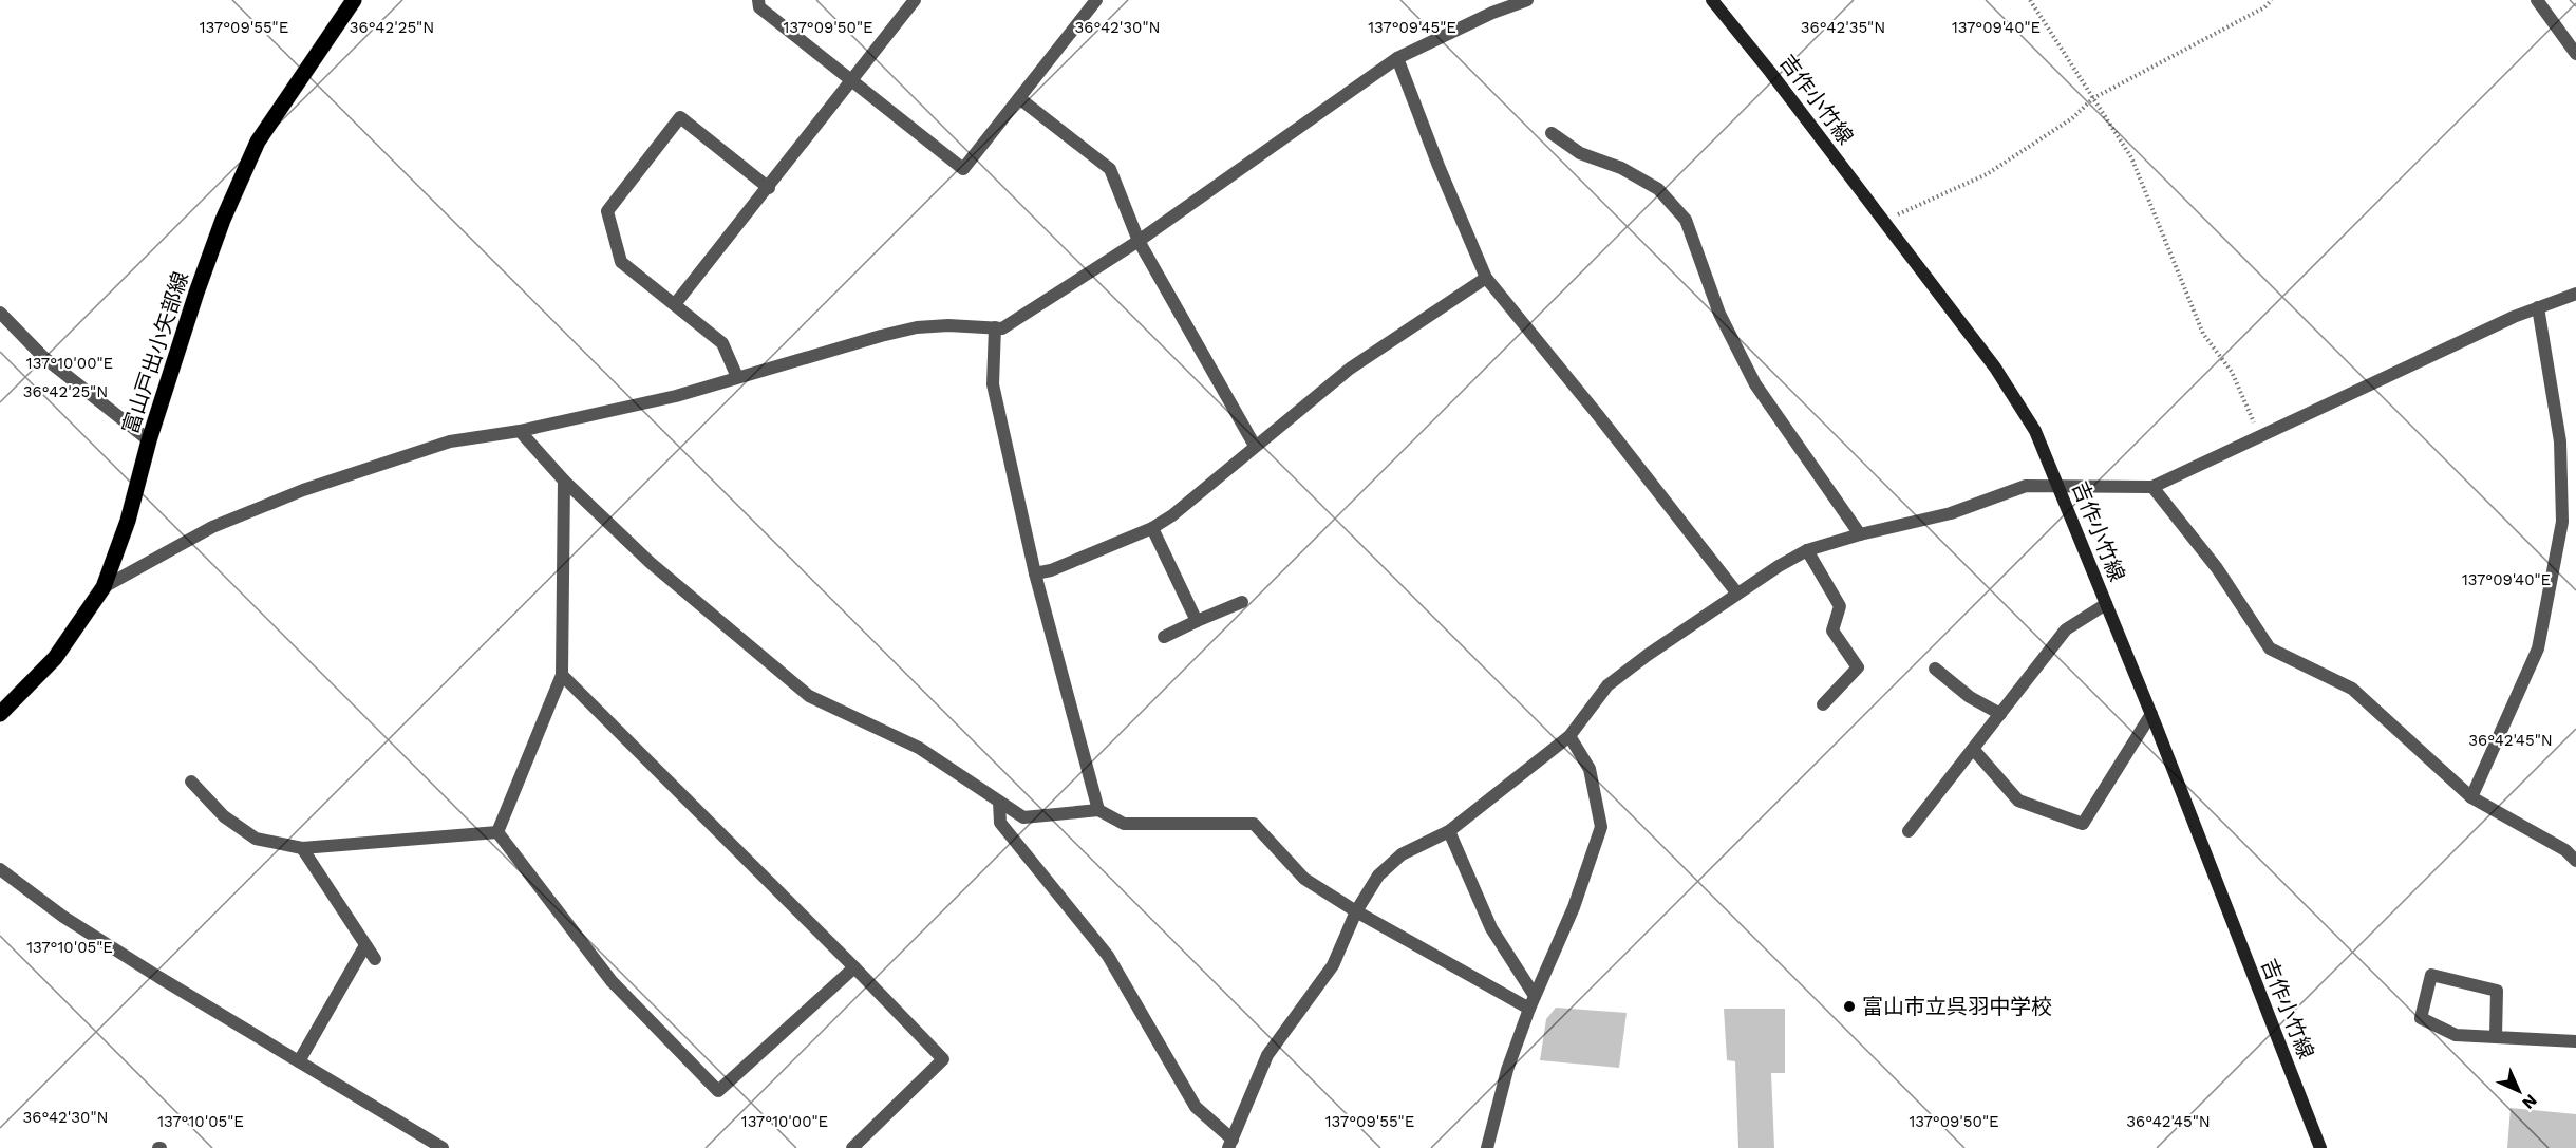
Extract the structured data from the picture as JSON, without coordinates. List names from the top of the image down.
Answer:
{
  "streets": {
    "main road": ["吉作小竹線", "富山戸出小矢部線"]
  },
  "places": ["富山市立呉羽中学校"],
  "north": "bottom right",
  "coordinates": [
    "137°09'55\"E",
    "36°42'25\"N",
    "137°09'50\"E",
    "36°42'30\"N",
    "137°09'45\"E",
    "36°42'35\"N",
    "137°09'40\"E",
    "137°10'00\"E",
    "36°42'45\"N",
    "137°10'05\"E"
  ]
}
